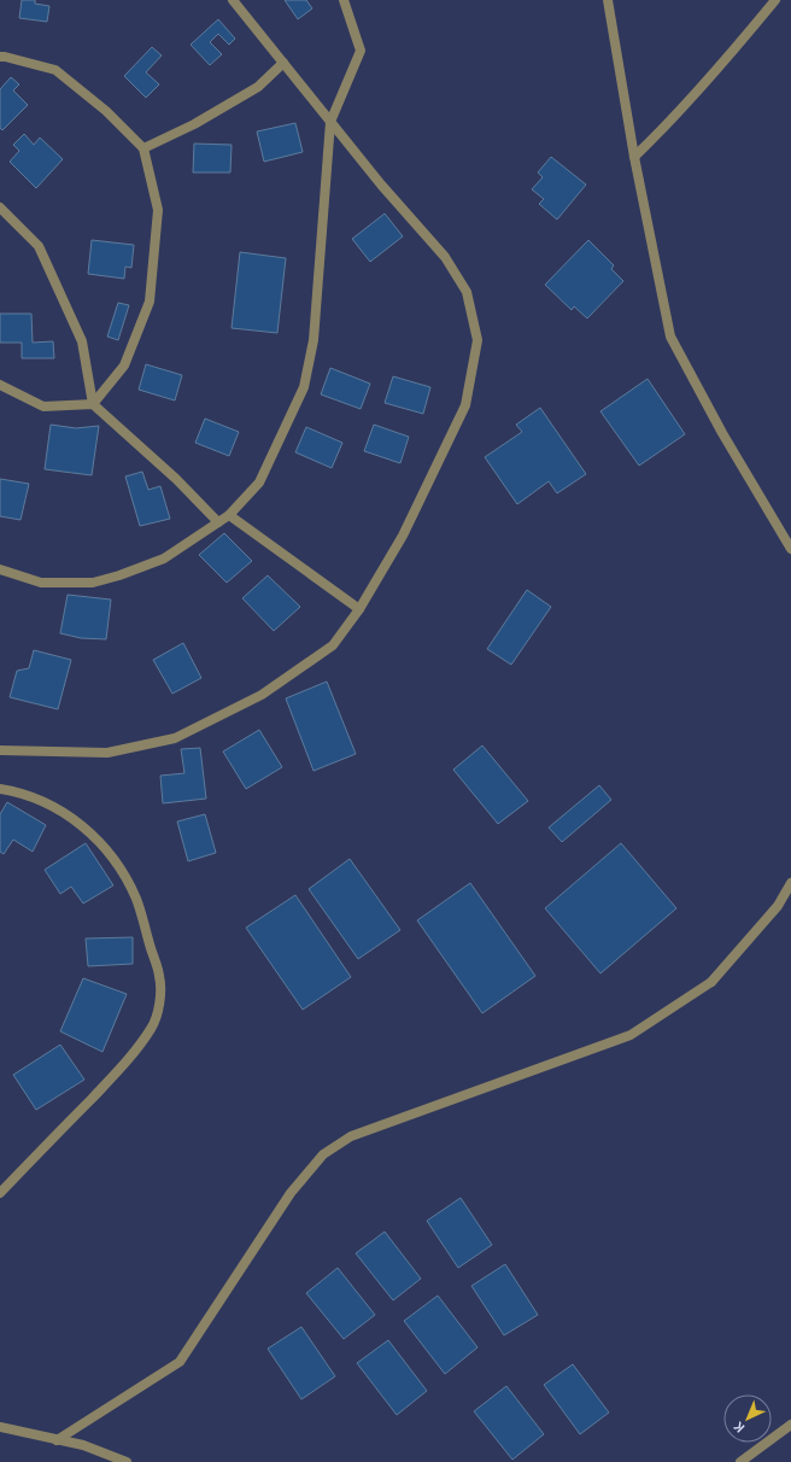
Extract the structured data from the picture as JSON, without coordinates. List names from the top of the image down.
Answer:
{
  "north": "bottom left"
}
